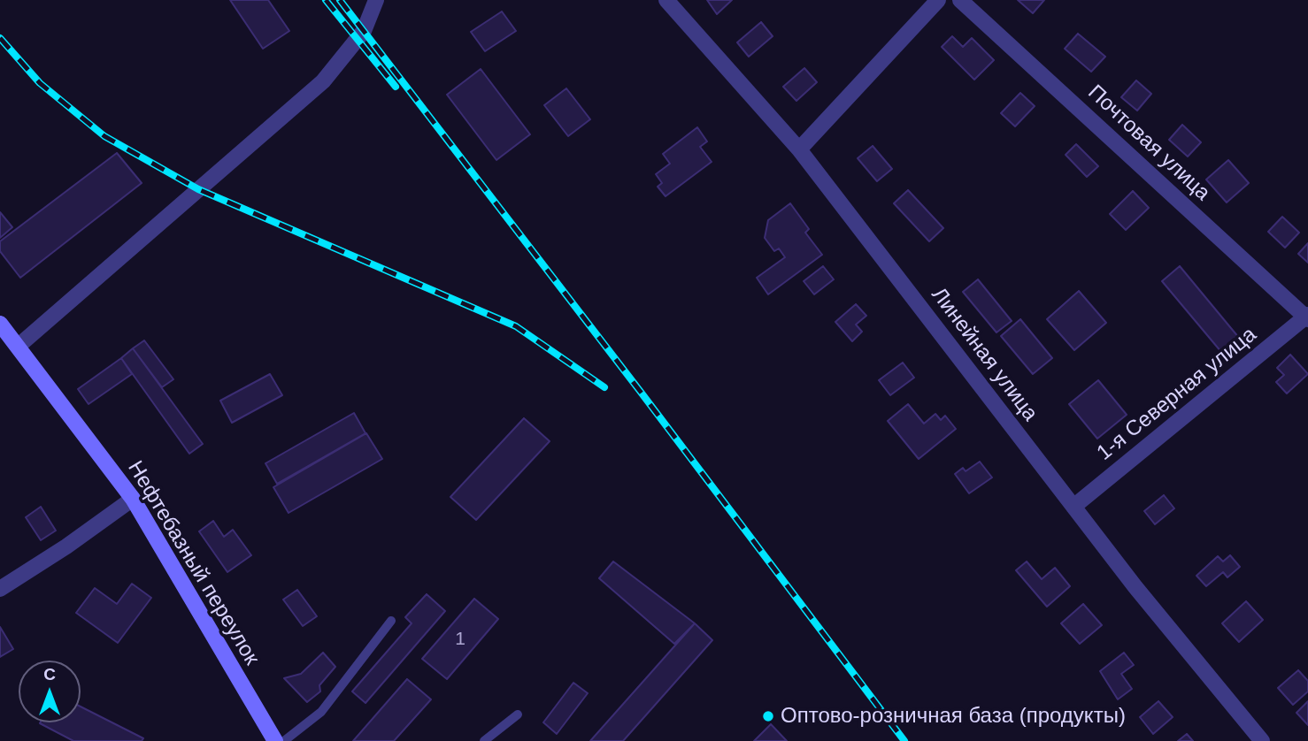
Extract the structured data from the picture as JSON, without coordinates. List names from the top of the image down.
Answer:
{
  "streets": {
    "main road": ["Нефтебазный переулок"],
    "street": ["Почтовая улица", "Линейная улица", "1-я Северная улица"]
  },
  "crossings": [
    ["Почтовая улица", "1-я Северная улица"],
    ["Линейная улица", "1-я Северная улица"]
  ],
  "places": ["Оптово-розничная база (продукты)"],
  "house_numbers": ["1"],
  "north": "top"
}
